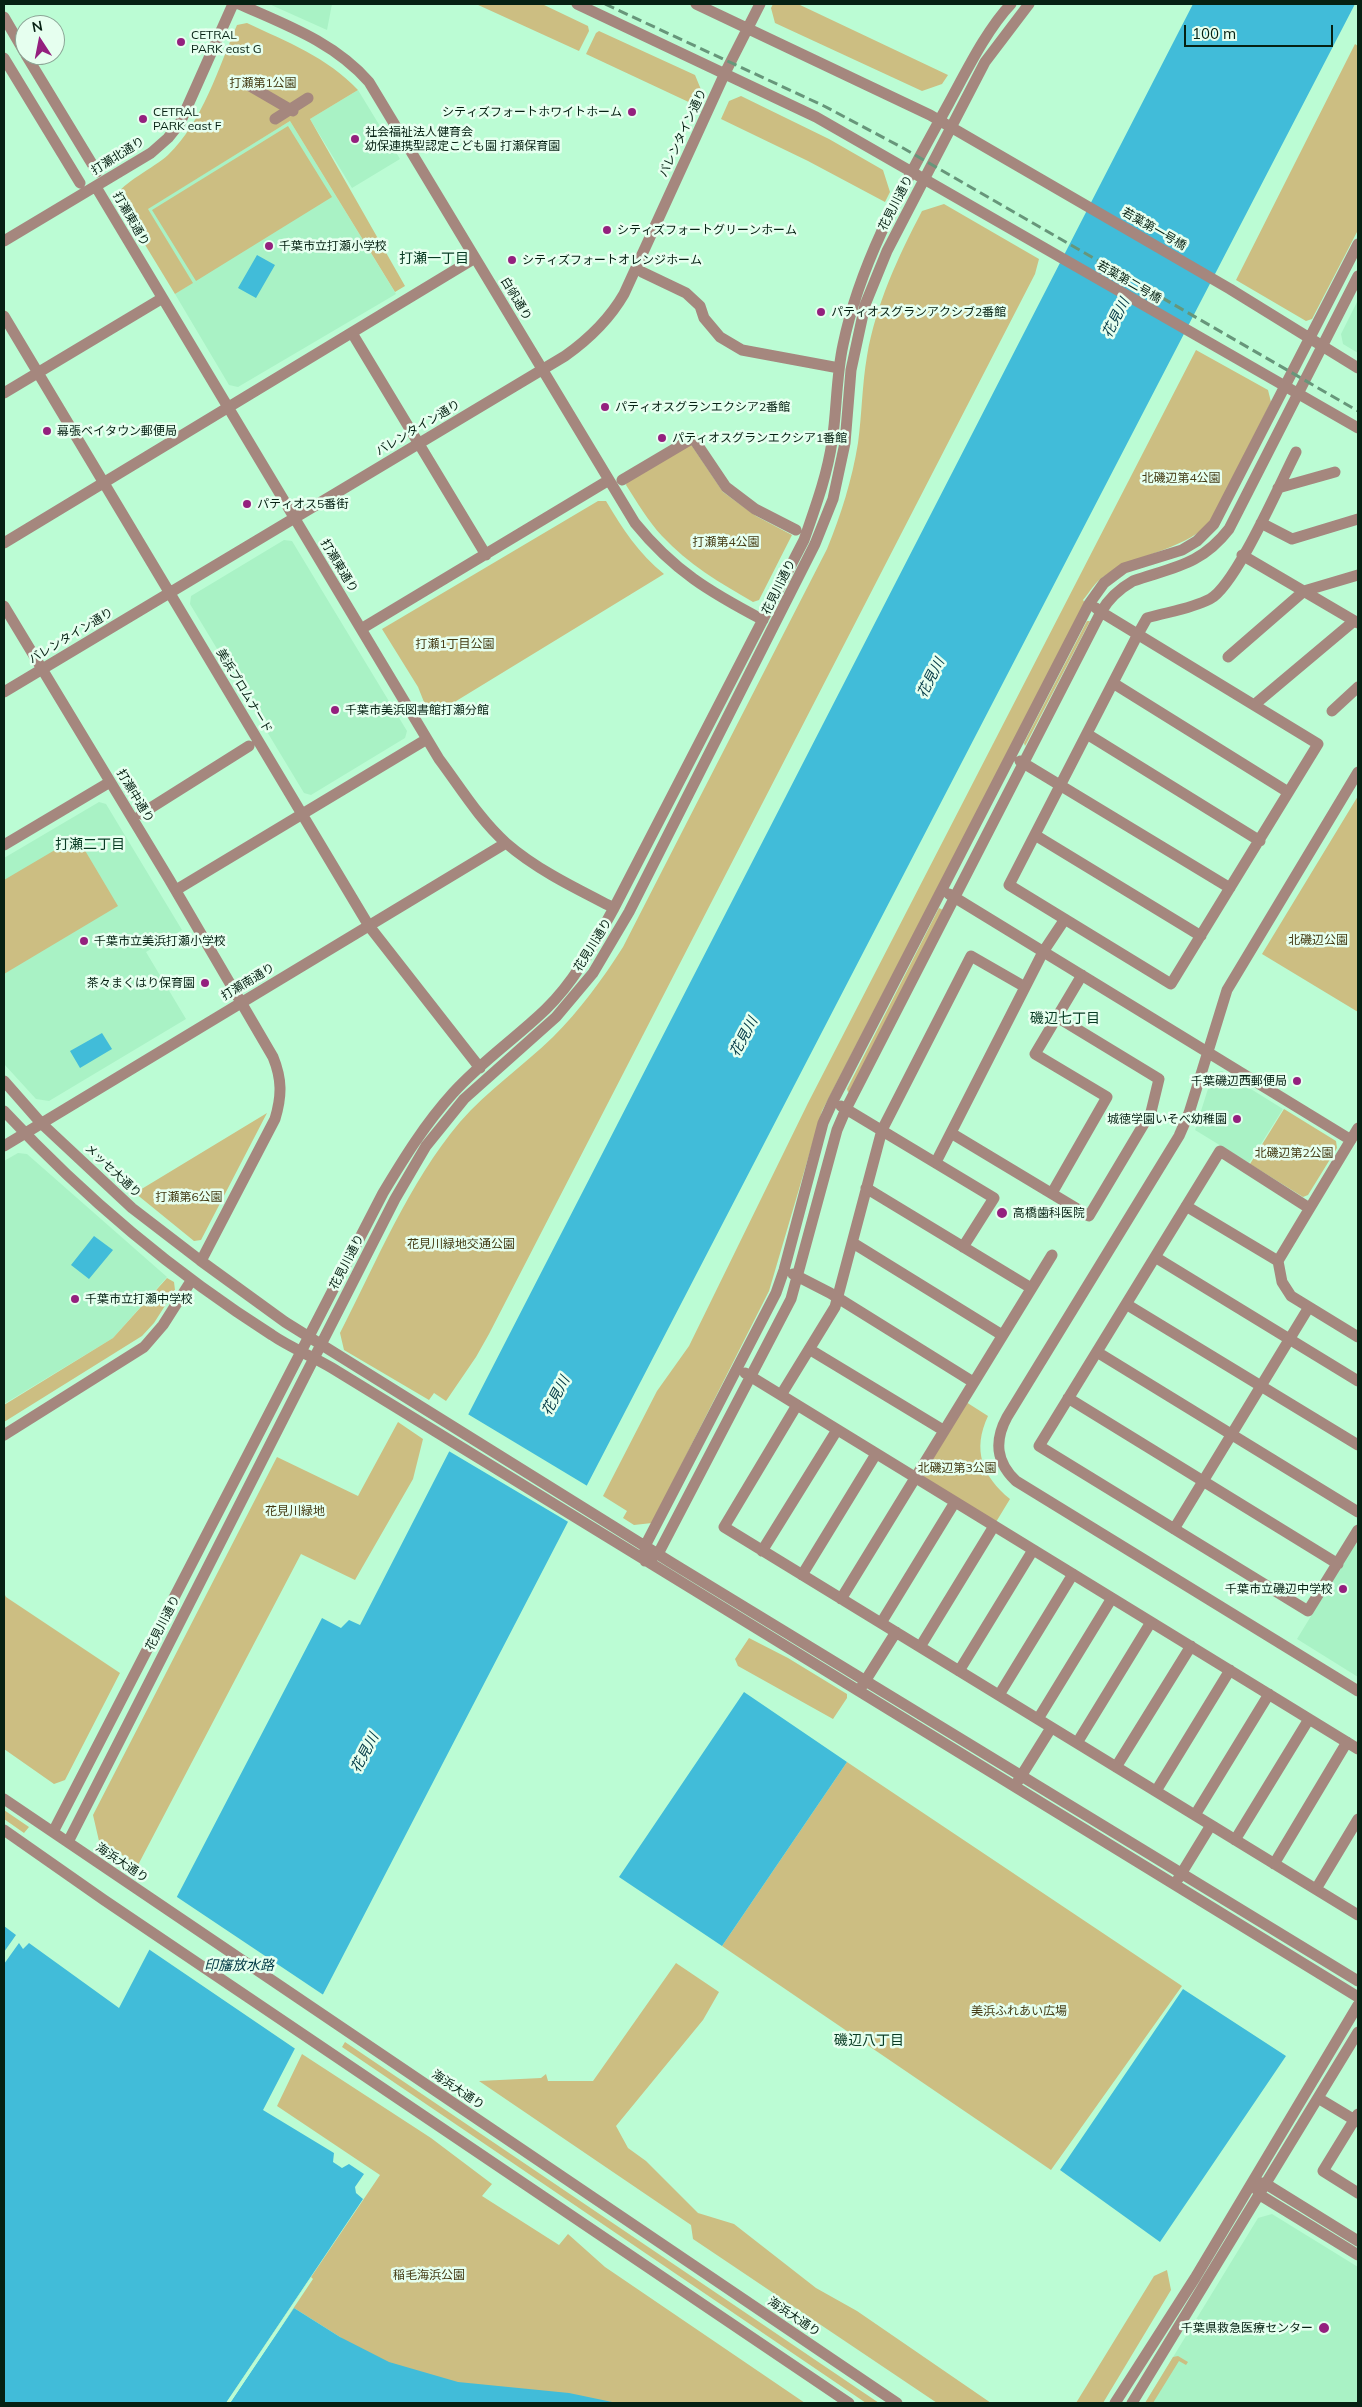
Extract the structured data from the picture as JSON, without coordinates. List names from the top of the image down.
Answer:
{
  "streets": {
    "street": [
      "バレンタイン通り",
      "打瀬北通り",
      "花見川通り",
      "打瀬東通り",
      "若葉第一号橋",
      "若葉第二号橋",
      "白帆通り",
      "美浜プロムナード",
      "打瀬中通り",
      "打瀬南通り",
      "メッセ大通り",
      "海浜大通り"
    ]
  },
  "crossings": [
    ["バレンタイン通り", "打瀬東通り"],
    ["バレンタイン通り", "若葉第一号橋"],
    ["バレンタイン通り", "若葉第二号橋"],
    ["バレンタイン通り", "白帆通り"],
    ["バレンタイン通り", "美浜プロムナード"],
    ["バレンタイン通り", "打瀬中通り"],
    ["打瀬北通り", "打瀬東通り"],
    ["花見川通り", "打瀬東通り"],
    ["花見川通り", "若葉第一号橋"],
    ["花見川通り", "若葉第二号橋"],
    ["花見川通り", "白帆通り"],
    ["花見川通り", "美浜プロムナード"],
    ["花見川通り", "メッセ大通り"],
    ["花見川通り", "海浜大通り"],
    ["打瀬東通り", "打瀬南通り"],
    ["美浜プロムナード", "打瀬南通り"],
    ["打瀬中通り", "打瀬南通り"],
    ["打瀬中通り", "メッセ大通り"],
    ["打瀬南通り", "メッセ大通り"]
  ],
  "districts": [
    "打瀬一丁目",
    "打瀬二丁目",
    "磯辺七丁目",
    "磯辺八丁目"
  ],
  "water": ["花見川", "印旛放水路"],
  "parks": [
    "打瀬第1公園",
    "北磯辺第4公園",
    "打瀬第4公園",
    "打瀬1丁目公園",
    "北磯辺公園",
    "北磯辺第2公園",
    "打瀬第6公園",
    "花見川緑地交通公園",
    "北磯辺第3公園",
    "花見川緑地",
    "美浜ふれあい広場",
    "稲毛海浜公園"
  ],
  "places": [
    "CETRAL PARK east G",
    "シティズフォートホワイトホーム",
    "CETRAL PARK east F",
    "社会福祉法人健育会 幼保連携型認定こども園 打瀬保育園",
    "シティズフォートグリーンホーム",
    "千葉市立打瀬小学校",
    "シティズフォートオレンジホーム",
    "パティオスグランアクシブ2番館",
    "パティオスグランエクシア2番館",
    "幕張ベイタウン郵便局",
    "パティオスグランエクシア1番館",
    "パティオス5番街",
    "千葉市美浜図書館打瀬分館",
    "千葉市立美浜打瀬小学校",
    "茶々まくはり保育園",
    "千葉磯辺西郵便局",
    "城徳学園いそべ幼稚園",
    "高橋歯科医院",
    "千葉市立打瀬中学校",
    "千葉市立磯辺中学校",
    "千葉県救急医療センター"
  ],
  "scale_bar": "100 m",
  "north": "top"
}
